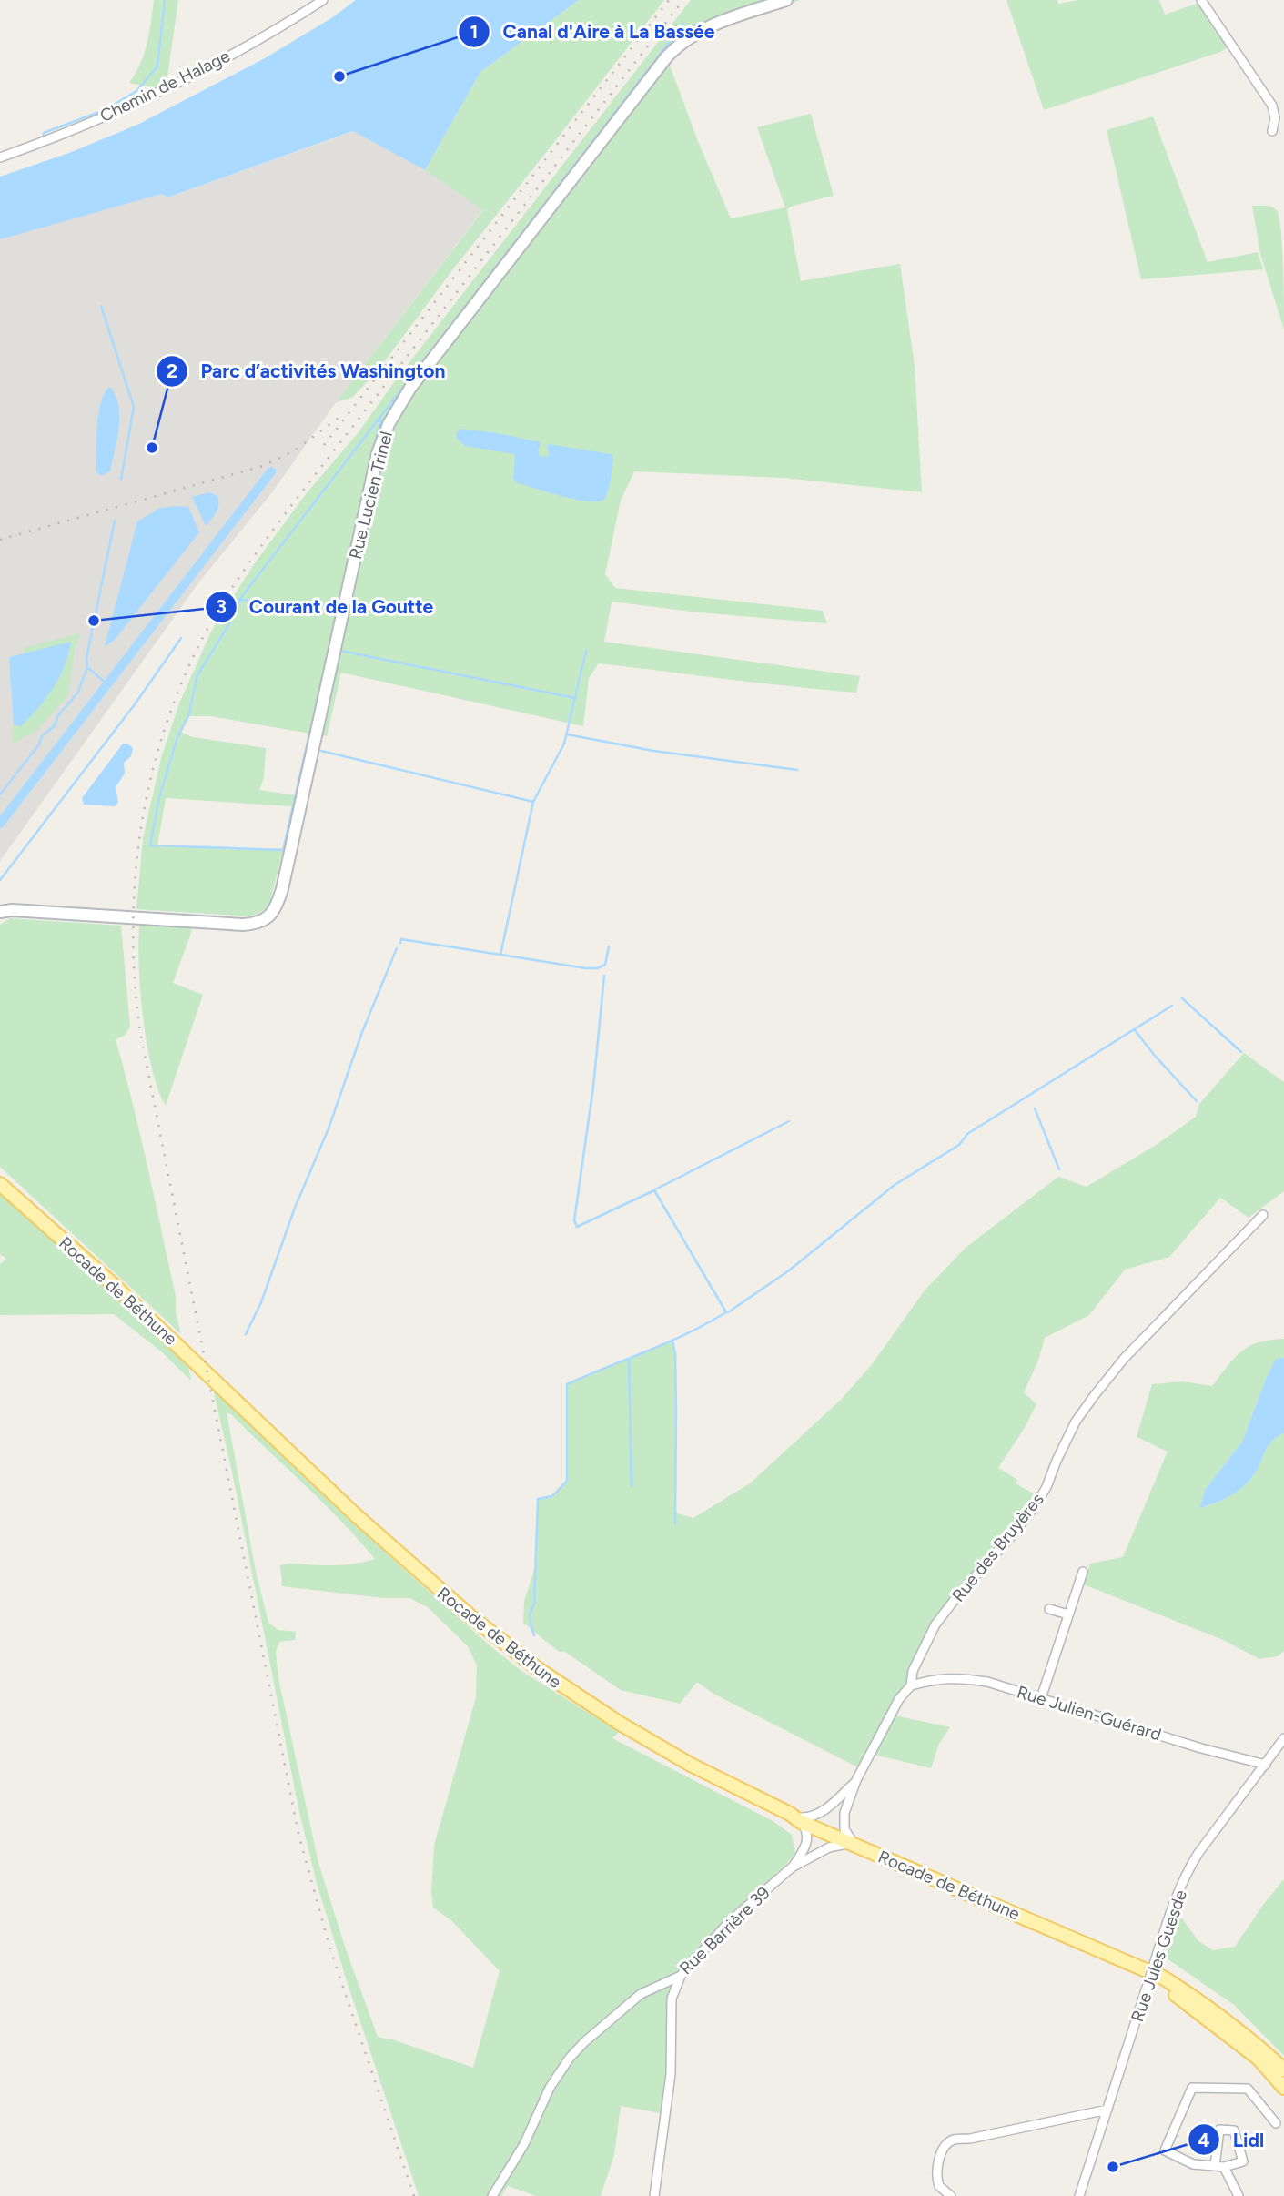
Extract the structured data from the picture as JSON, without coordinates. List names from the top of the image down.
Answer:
{
  "streets": {
    "main road": ["Rocade de Béthune"],
    "street": [
      "Chemin de Halage",
      "Rue Lucien Trinel",
      "Rue des Bruyères",
      "Rue Julien-Guérard",
      "Rue Barrière 39",
      "Rue Jules Guesde"
    ]
  },
  "crossings": [
    ["Rocade de Béthune", "Rue des Bruyères"],
    ["Rocade de Béthune", "Rue Barrière 39"],
    ["Rue des Bruyères", "Rue Julien-Guérard"],
    ["Rue des Bruyères", "Rue Barrière 39"],
    ["Rue Julien-Guérard", "Rue Jules Guesde"]
  ],
  "places": [
    "Canal d'Aire à La Bassée",
    "Parc d’activités Washington",
    "Courant de la Goutte",
    "Lidl"
  ]
}
